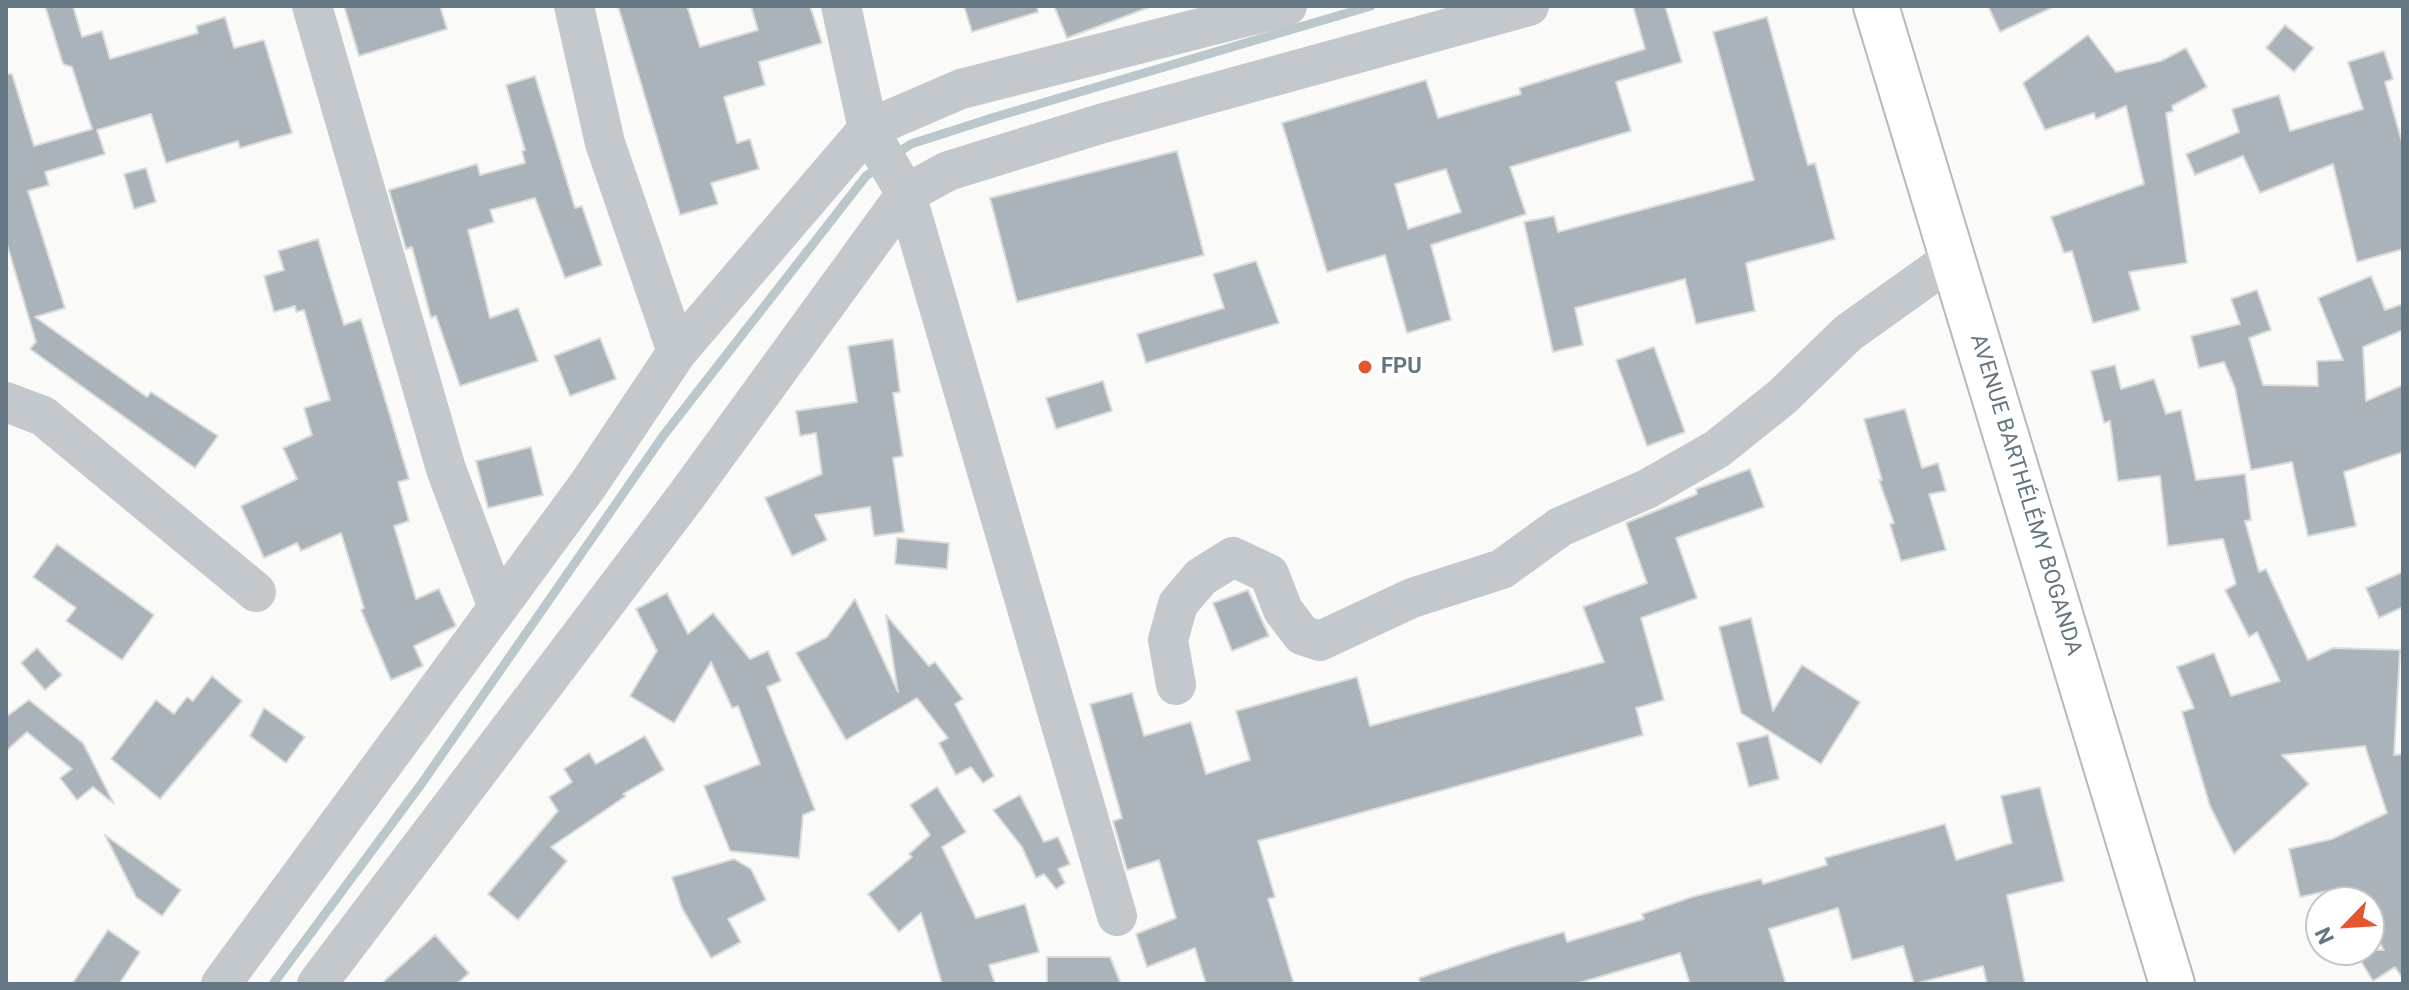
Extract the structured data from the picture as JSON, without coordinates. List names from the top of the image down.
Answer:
{
  "streets": {
    "main road": ["AVENUE BARTHÉLÉMY BOGANDA"]
  },
  "places": ["FPU"],
  "north": "bottom left"
}
